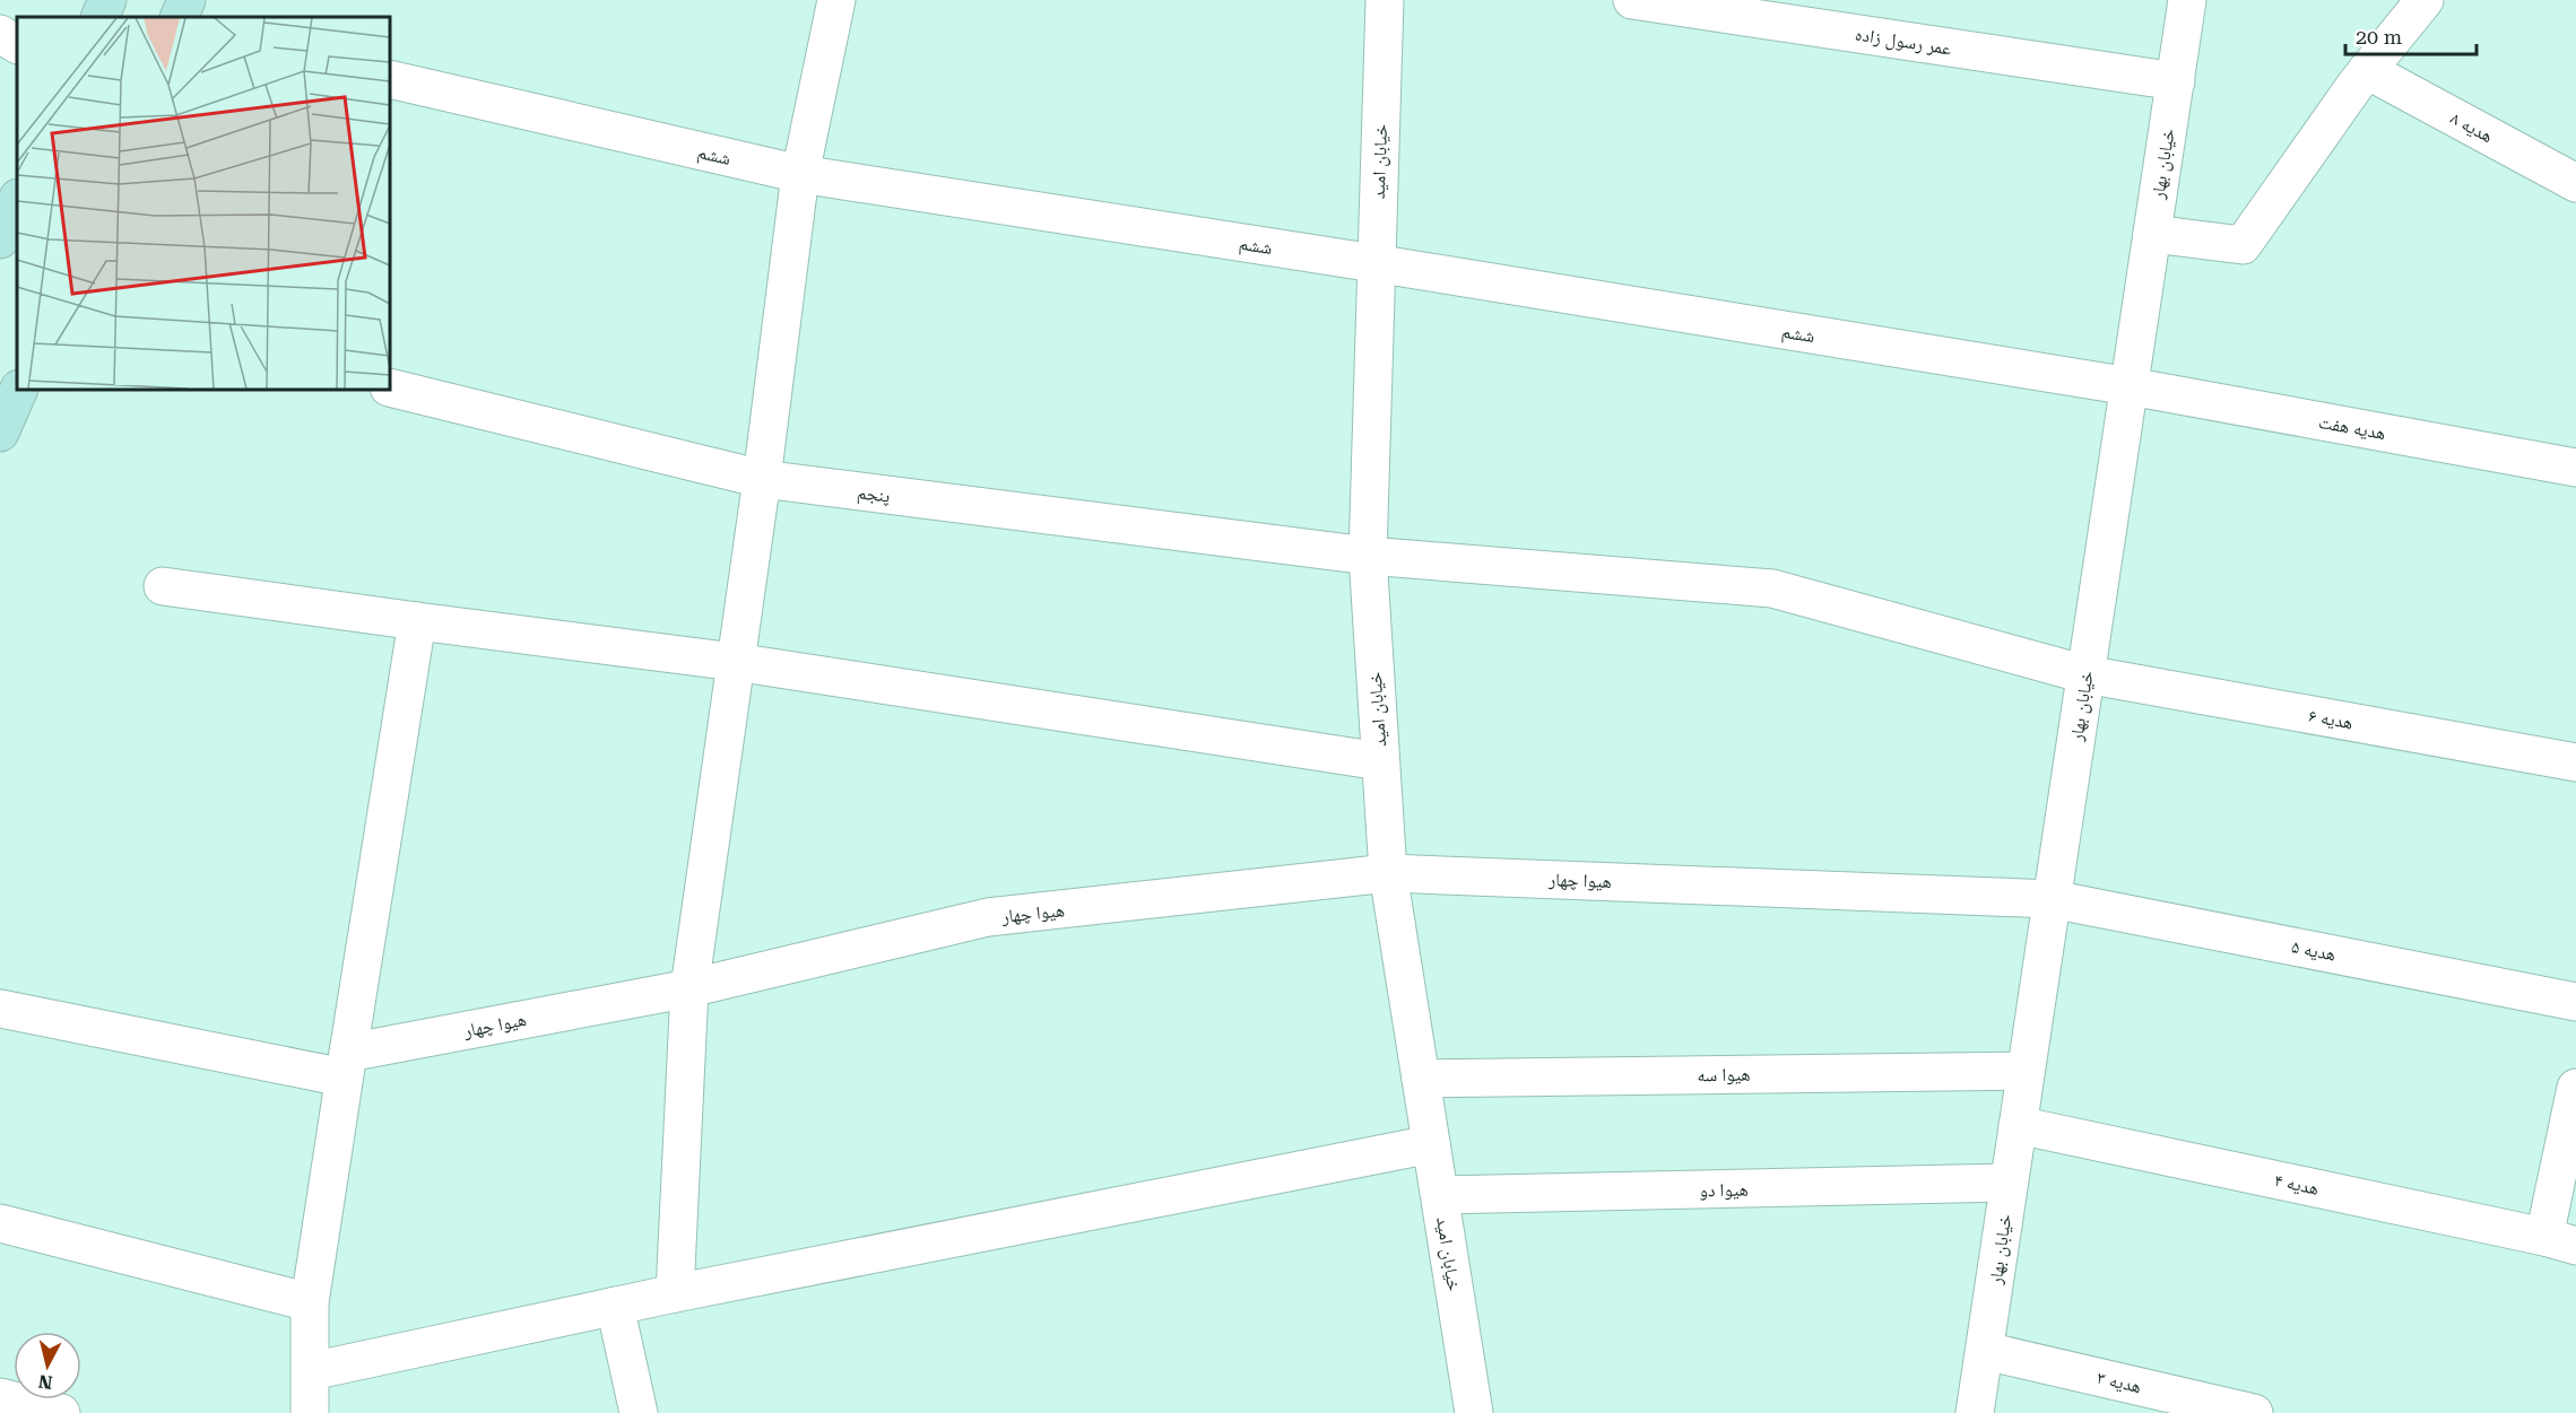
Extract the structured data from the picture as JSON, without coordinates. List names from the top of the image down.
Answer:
{
  "streets": {
    "street": [
      "عمر رسول زاده",
      "هدیه ۸",
      "ششم",
      "خیابان امید",
      "خیابان بهار",
      "هدیه هفت",
      "پنجم",
      "هدیه ۶",
      "هیوا چهار",
      "هدیه ۵",
      "هیوا سه",
      "هدیه ۴",
      "هیوا دو",
      "هدیه ۳"
    ]
  },
  "crossings": [
    ["عمر رسول زاده", "خیابان بهار"],
    ["ششم", "خیابان امید"],
    ["ششم", "خیابان بهار"],
    ["ششم", "هدیه هفت"],
    ["خیابان امید", "پنجم"],
    ["خیابان امید", "هیوا چهار"],
    ["خیابان امید", "هیوا سه"],
    ["خیابان امید", "هیوا دو"],
    ["خیابان بهار", "هدیه هفت"],
    ["خیابان بهار", "پنجم"],
    ["خیابان بهار", "هدیه ۶"],
    ["خیابان بهار", "هیوا چهار"],
    ["خیابان بهار", "هدیه ۵"],
    ["خیابان بهار", "هیوا سه"],
    ["خیابان بهار", "هدیه ۴"],
    ["خیابان بهار", "هیوا دو"],
    ["خیابان بهار", "هدیه ۳"],
    ["پنجم", "هدیه ۶"],
    ["هیوا چهار", "هدیه ۵"]
  ],
  "scale_bar": "20 m",
  "north": "bottom"
}
